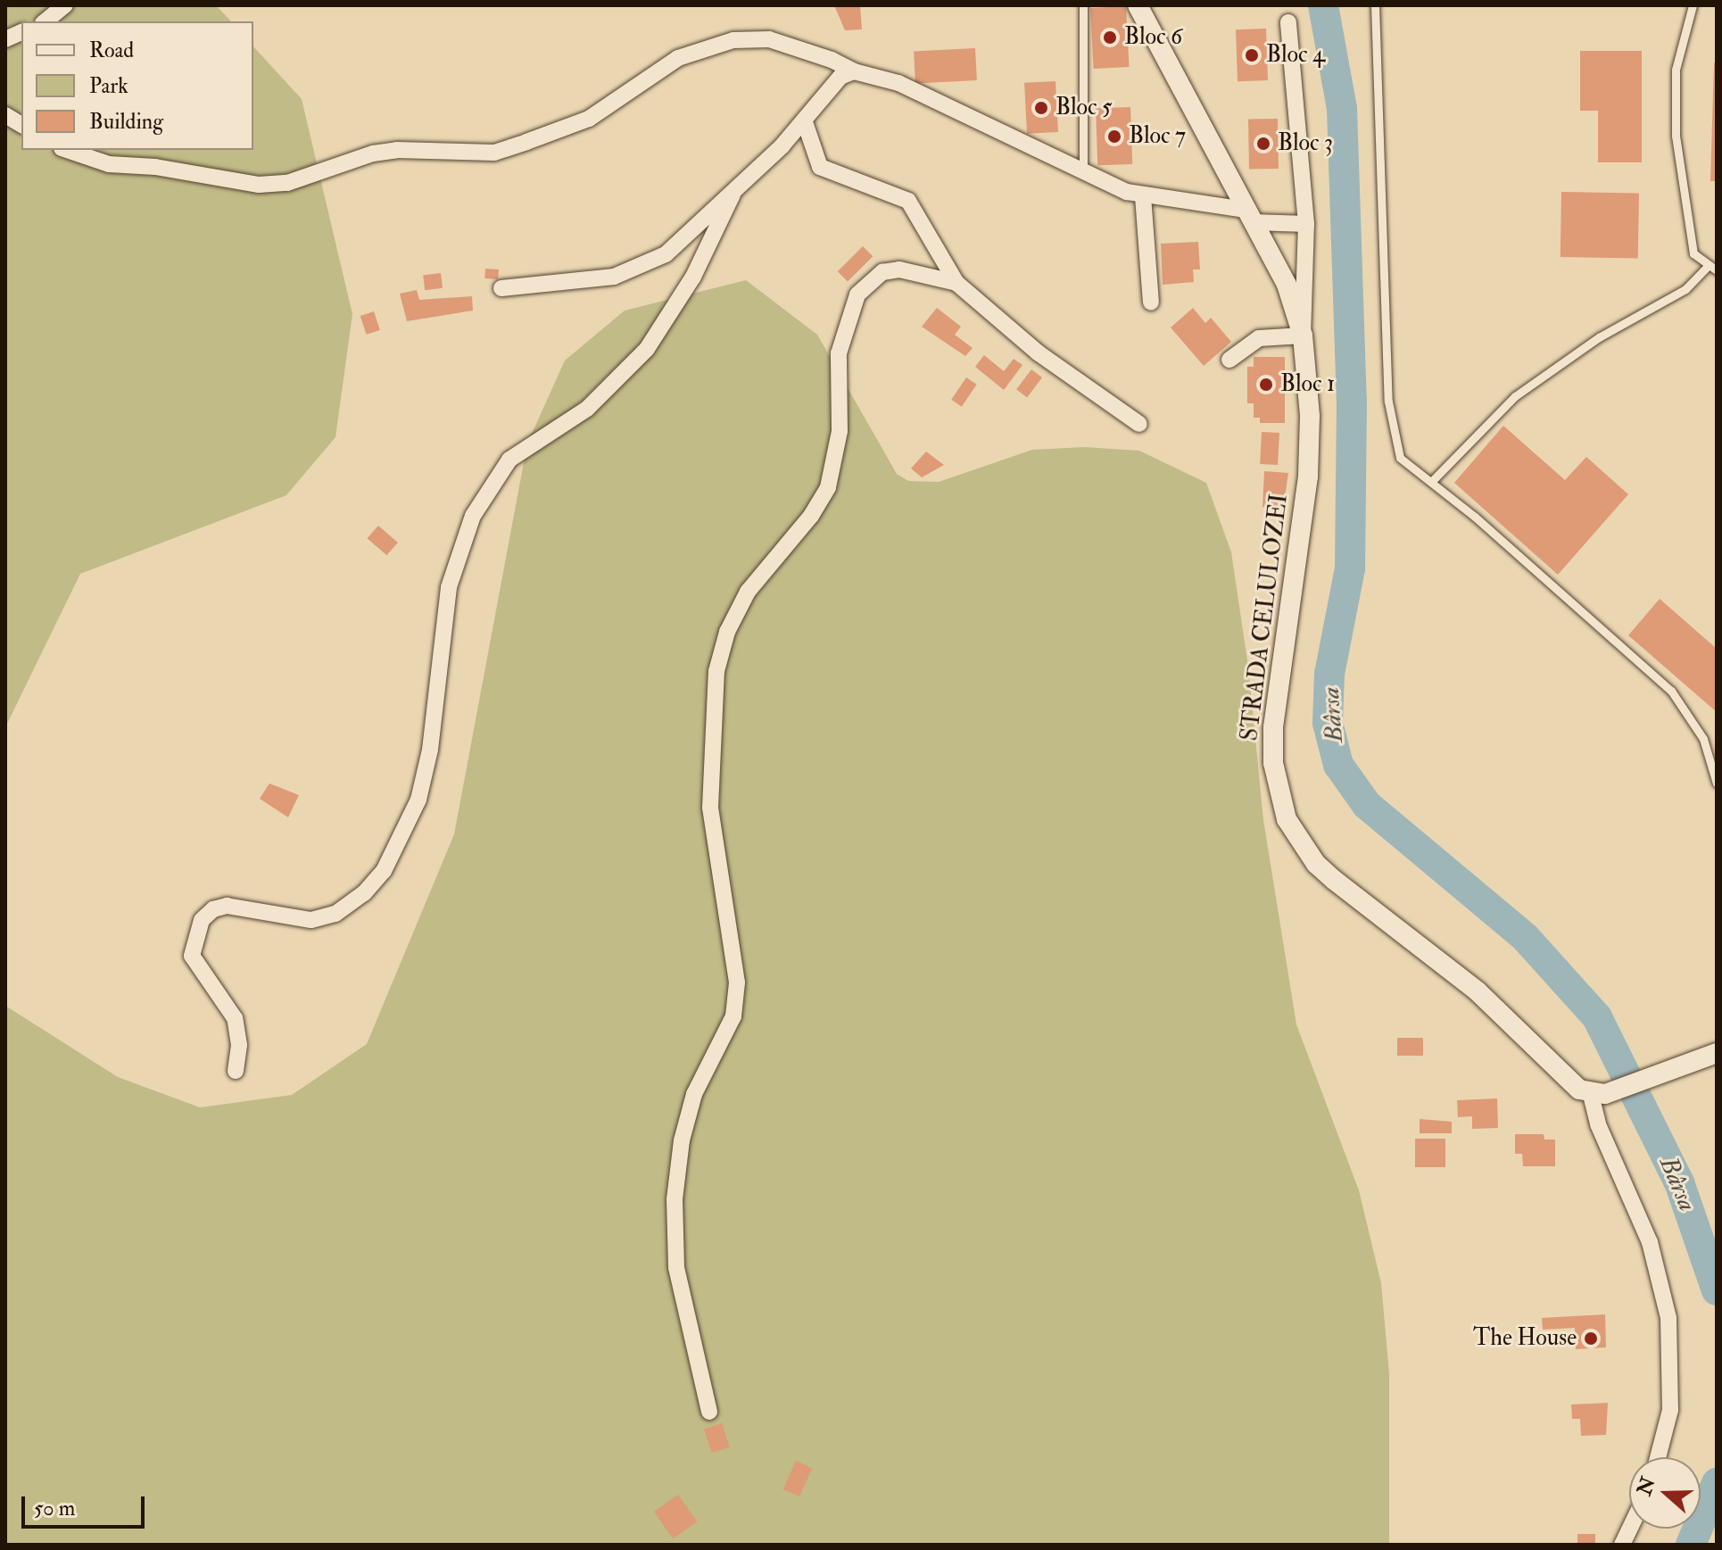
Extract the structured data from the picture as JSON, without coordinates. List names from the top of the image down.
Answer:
{
  "streets": {
    "street": ["STRADA CELULOZEI"]
  },
  "water": ["Bârsa"],
  "places": [
    "Bloc 6",
    "Bloc 4",
    "Bloc 5",
    "Bloc 7",
    "Bloc 3",
    "Bloc 1",
    "The House"
  ],
  "legend": ["Road", "Park", "Building"],
  "scale_bar": "50 m",
  "north": "left"
}
